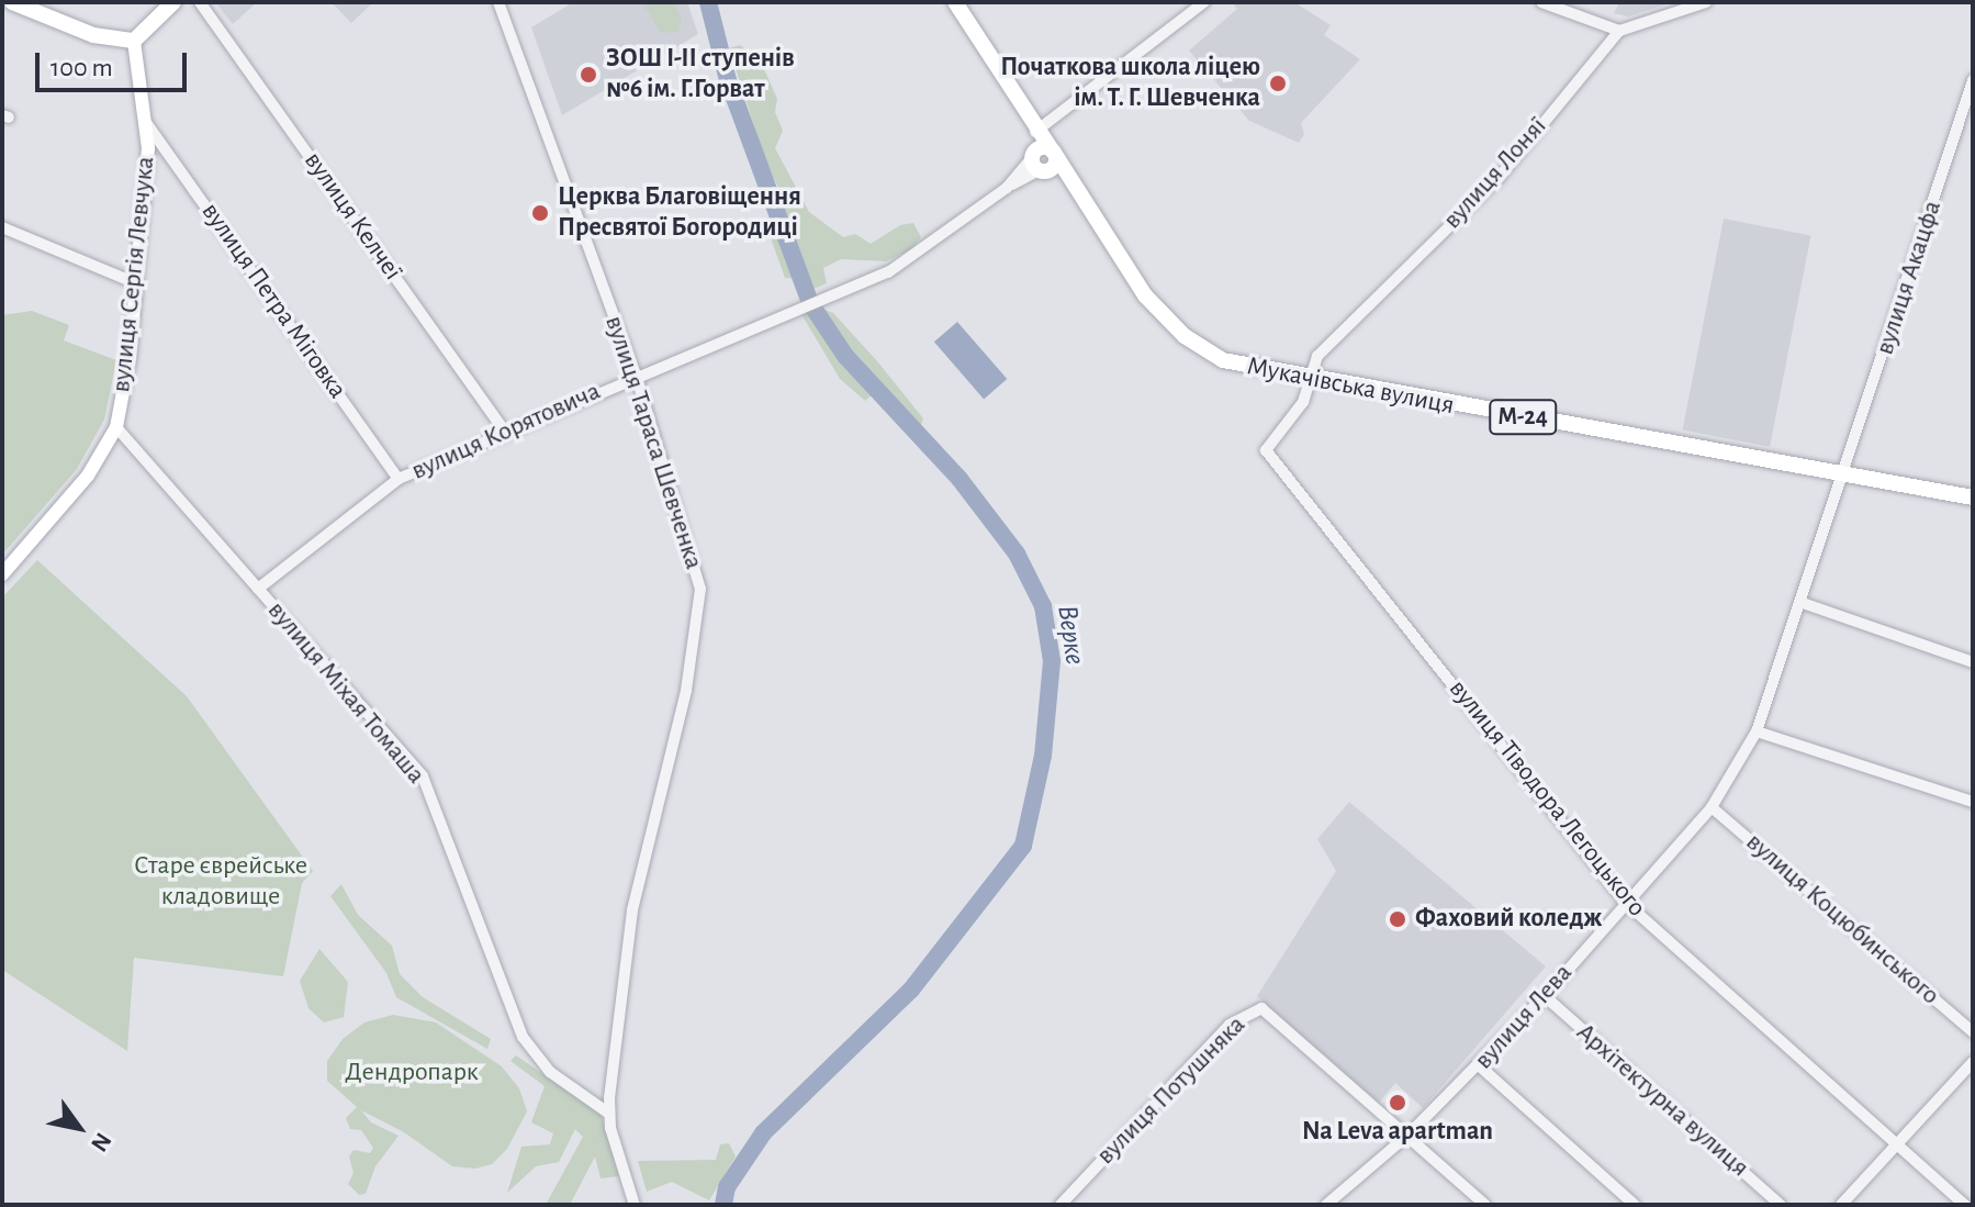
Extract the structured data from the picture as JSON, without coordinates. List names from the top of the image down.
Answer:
{
  "streets": {
    "highway": ["Мукачівська вулиця", "М-24"],
    "main road": ["вулиця Сергія Левчука"],
    "street": [
      "вулиця Лоняї",
      "вулиця Келчеї",
      "вулиця Акацфа",
      "вулиця Петра Міговка",
      "вулиця Корятовича",
      "вулиця Тараса Шевченка",
      "вулиця Міхая Томаша",
      "вулиця Тіводора Легоцького",
      "вулиця Коцюбинського",
      "вулиця Лева",
      "вулиця Потушняка",
      "Архітектурна вулиця"
    ]
  },
  "crossings": [
    ["вулиця Лоняї", "Мукачівська вулиця"],
    ["вулиця Лоняї", "вулиця Тіводора Легоцького"],
    ["вулиця Келчеї", "вулиця Корятовича"],
    ["вулиця Сергія Левчука", "вулиця Петра Міговка"],
    ["вулиця Сергія Левчука", "вулиця Міхая Томаша"],
    ["вулиця Акацфа", "Мукачівська вулиця"],
    ["вулиця Акацфа", "вулиця Лева"],
    ["вулиця Петра Міговка", "вулиця Корятовича"],
    ["Мукачівська вулиця", "вулиця Корятовича"],
    ["Мукачівська вулиця", "вулиця Тіводора Легоцького"],
    ["Мукачівська вулиця", "вулиця Лева"],
    ["вулиця Корятовича", "вулиця Тараса Шевченка"],
    ["вулиця Корятовича", "вулиця Міхая Томаша"],
    ["вулиця Тараса Шевченка", "вулиця Міхая Томаша"],
    ["вулиця Тіводора Легоцького", "вулиця Лева"],
    ["вулиця Коцюбинського", "вулиця Лева"],
    ["вулиця Лева", "вулиця Потушняка"],
    ["вулиця Лева", "Архітектурна вулиця"]
  ],
  "water": ["Верке"],
  "parks": ["Старе єврейське кладовище", "Дендропарк"],
  "places": [
    "ЗОШ І-ІІ ступенів №6 ім. Г.Горват",
    "Початкова школа ліцею ім. Т. Г. Шевченка",
    "Церква Благовіщення Пресвятої Богородиці",
    "Фаховий коледж",
    "Na Leva apartman"
  ],
  "scale_bar": "100 m",
  "north": "bottom right"
}
